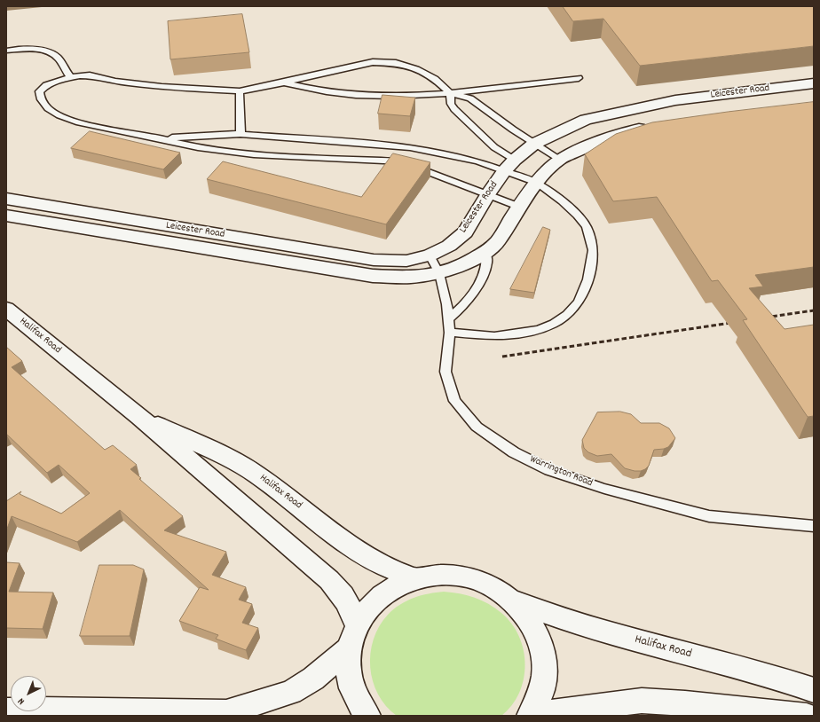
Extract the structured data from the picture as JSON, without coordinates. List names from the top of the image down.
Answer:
{
  "streets": {
    "street": ["Leicester Road", "Halifax Road"],
    "lane": ["Warrington Road"]
  },
  "crossings": [
    ["Leicester Road", "Warrington Road"]
  ],
  "north": "bottom left"
}
